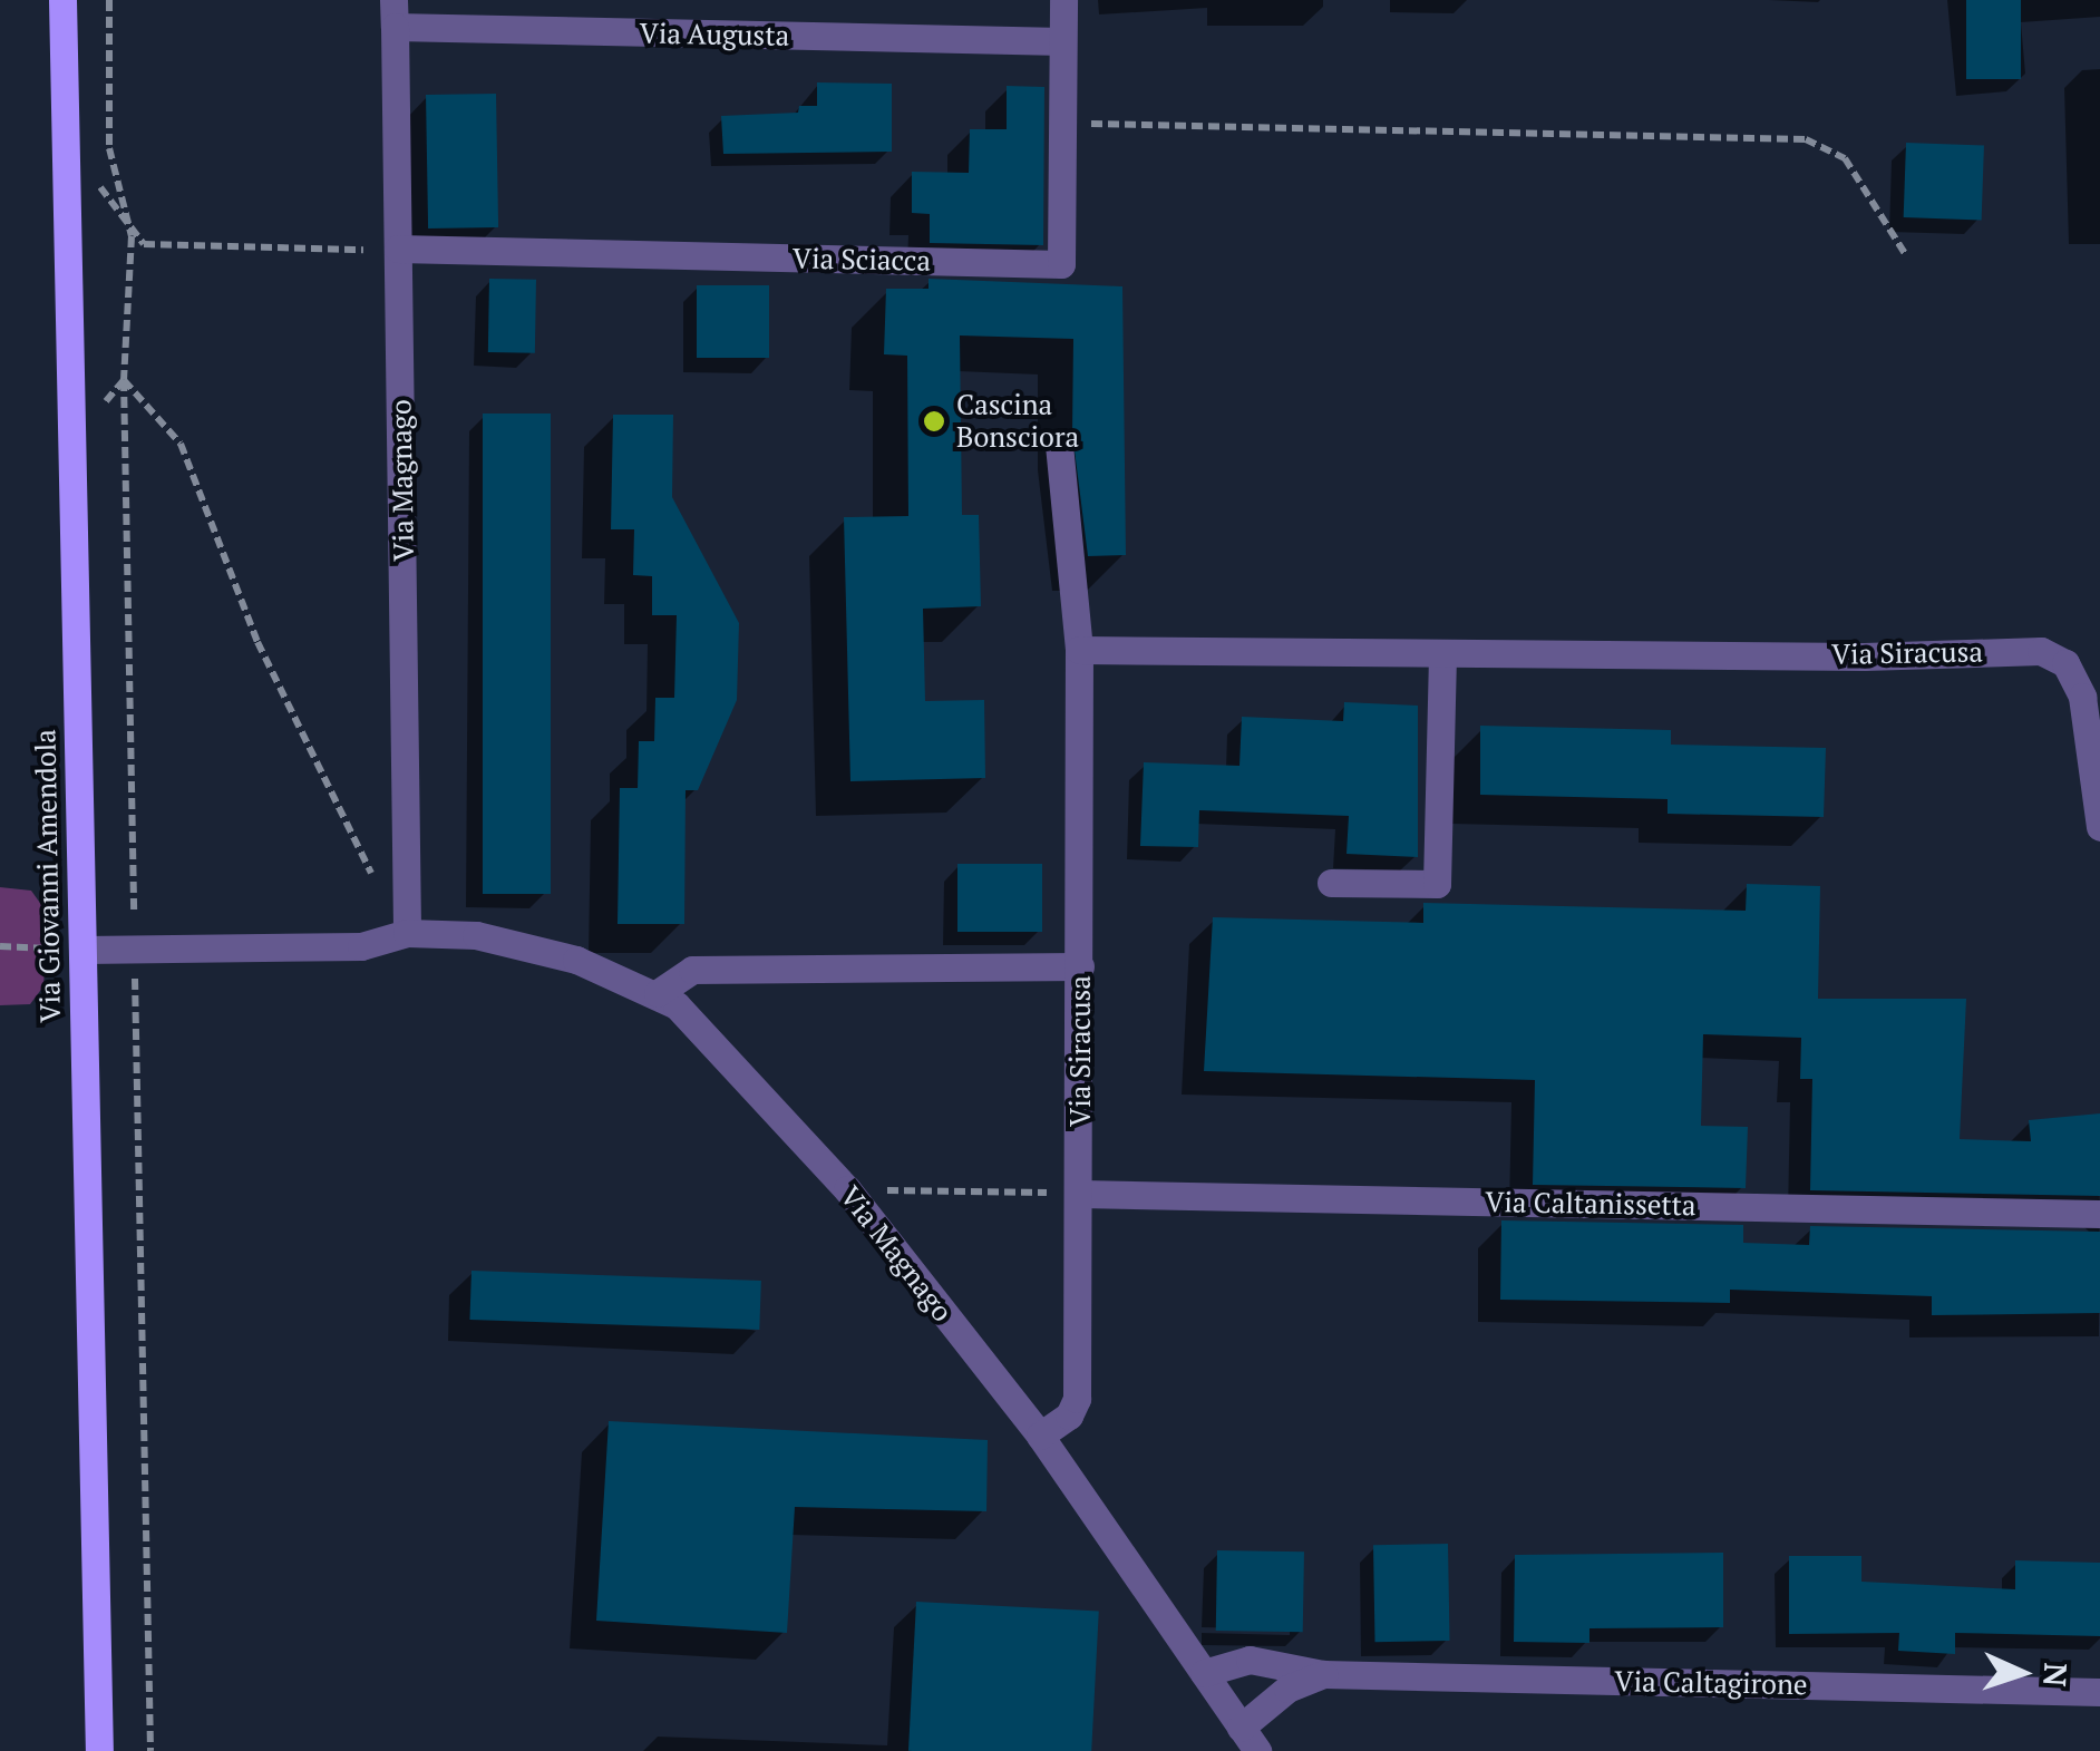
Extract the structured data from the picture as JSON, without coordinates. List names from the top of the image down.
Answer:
{
  "streets": {
    "main road": ["Via Giovanni Amendola"],
    "street": [
      "Via Augusta",
      "Via Sciacca",
      "Via Magnago",
      "Via Siracusa",
      "Via Caltanissetta",
      "Via Caltagirone"
    ]
  },
  "crossings": [
    ["Via Augusta", "Via Sciacca"],
    ["Via Augusta", "Via Magnago"],
    ["Via Sciacca", "Via Magnago"],
    ["Via Magnago", "Via Siracusa"],
    ["Via Magnago", "Via Giovanni Amendola"],
    ["Via Magnago", "Via Caltagirone"],
    ["Via Siracusa", "Via Caltanissetta"]
  ],
  "places": ["Cascina Bonsciora"],
  "north": "right"
}
